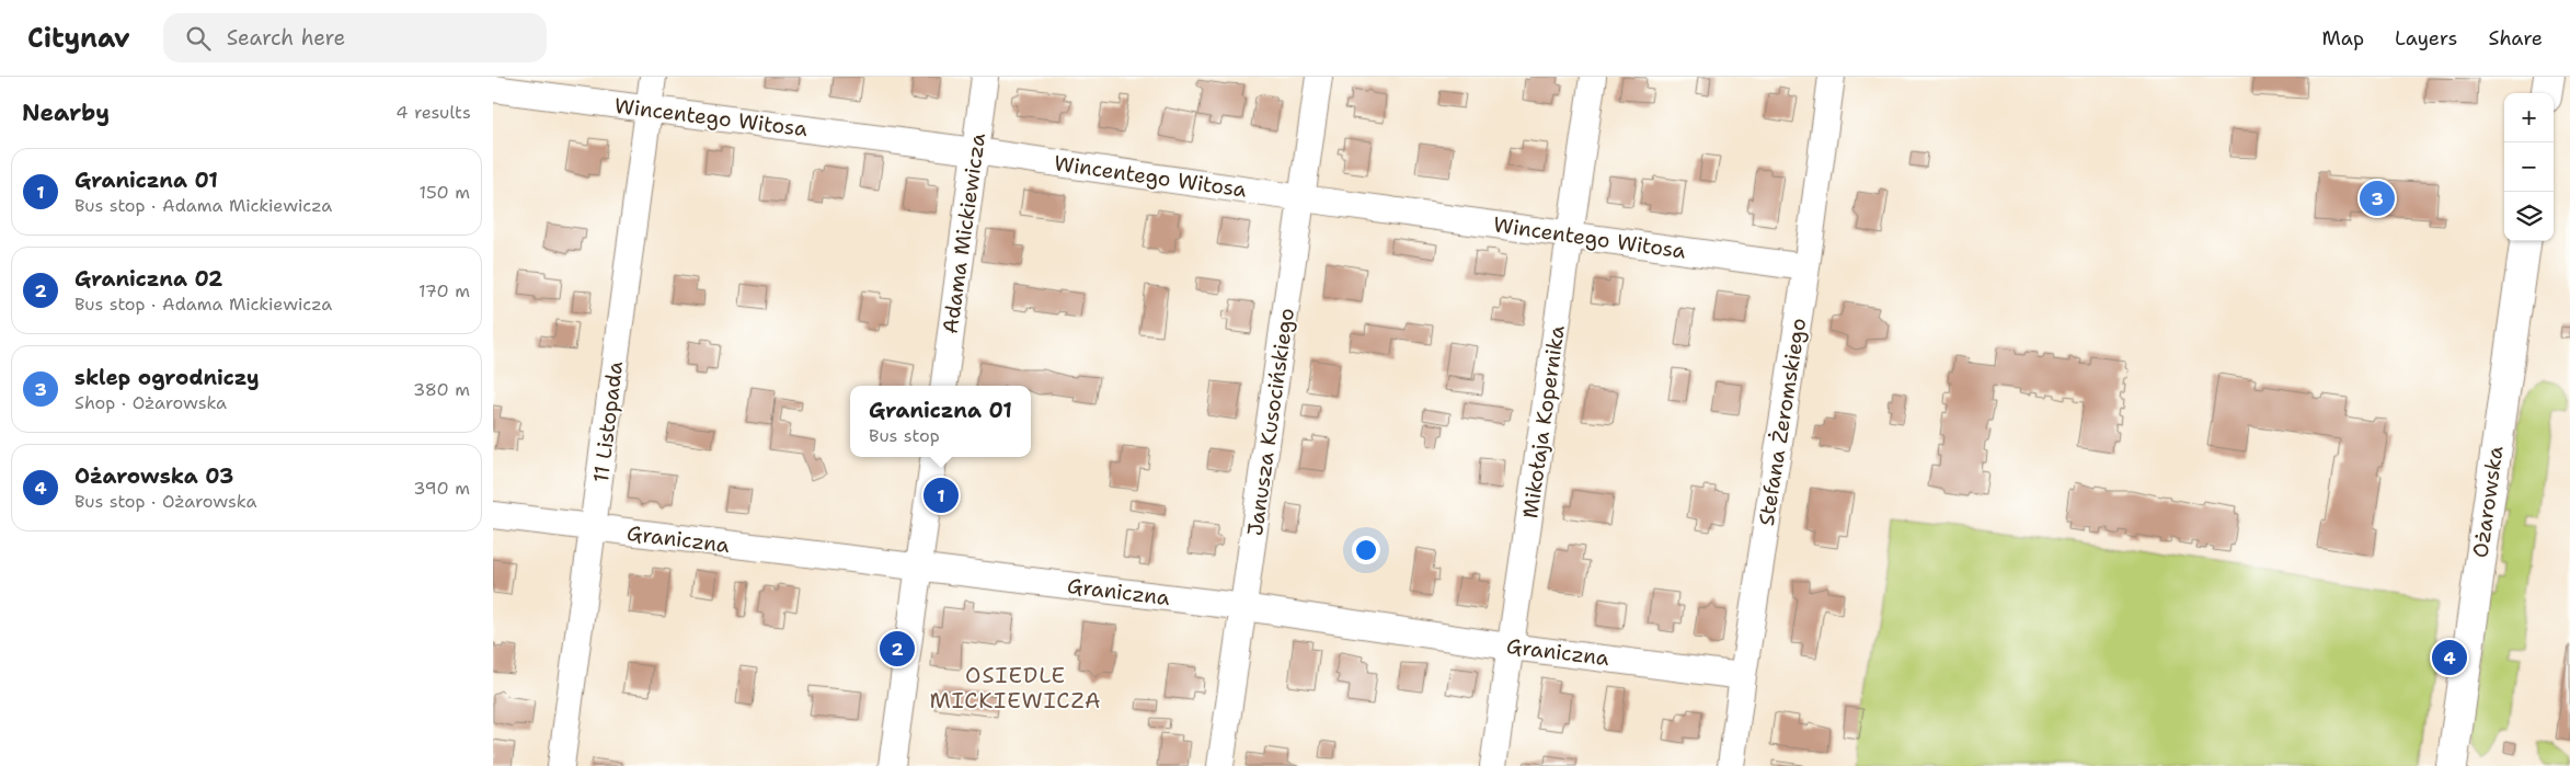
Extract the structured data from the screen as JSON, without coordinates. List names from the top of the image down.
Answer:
{
  "streets": {
    "main road": ["Ożarowska"],
    "street": [
      "Wincentego Witosa",
      "Adama Mickiewicza",
      "11 Listopada",
      "Janusza Kusocińskiego",
      "Mikołaja Kopernika",
      "Stefana Żeromskiego",
      "Graniczna"
    ]
  },
  "crossings": [
    ["Wincentego Witosa", "Adama Mickiewicza"],
    ["Wincentego Witosa", "11 Listopada"],
    ["Wincentego Witosa", "Janusza Kusocińskiego"],
    ["Wincentego Witosa", "Mikołaja Kopernika"],
    ["Wincentego Witosa", "Stefana Żeromskiego"],
    ["11 Listopada", "Graniczna"],
    ["Janusza Kusocińskiego", "Graniczna"],
    ["Mikołaja Kopernika", "Graniczna"],
    ["Stefana Żeromskiego", "Graniczna"]
  ],
  "districts": ["OSIEDLE MICKIEWICZA"],
  "page": {
    "header": "Citynav",
    "search": "Search here",
    "nav": ["Map", "Layers", "Share"],
    "heading": ["Nearby", "4 results"],
    "map_buttons": ["+", "−"],
    "list": [
      {
        "mark": "1",
        "name": "Graniczna 01",
        "note": "Bus stop · Adama Mickiewicza",
        "value": "150 m"
      },
      {
        "mark": "2",
        "name": "Graniczna 02",
        "note": "Bus stop · Adama Mickiewicza",
        "value": "170 m"
      },
      {
        "mark": "3",
        "name": "sklep ogrodniczy",
        "note": "Shop · Ożarowska",
        "value": "380 m"
      },
      {
        "mark": "4",
        "name": "Ożarowska 03",
        "note": "Bus stop · Ożarowska",
        "value": "390 m"
      }
    ],
    "pins": [
      "3",
      "1",
      "2",
      "4"
    ],
    "popup": ["Graniczna 01", "Bus stop"]
  }
}
